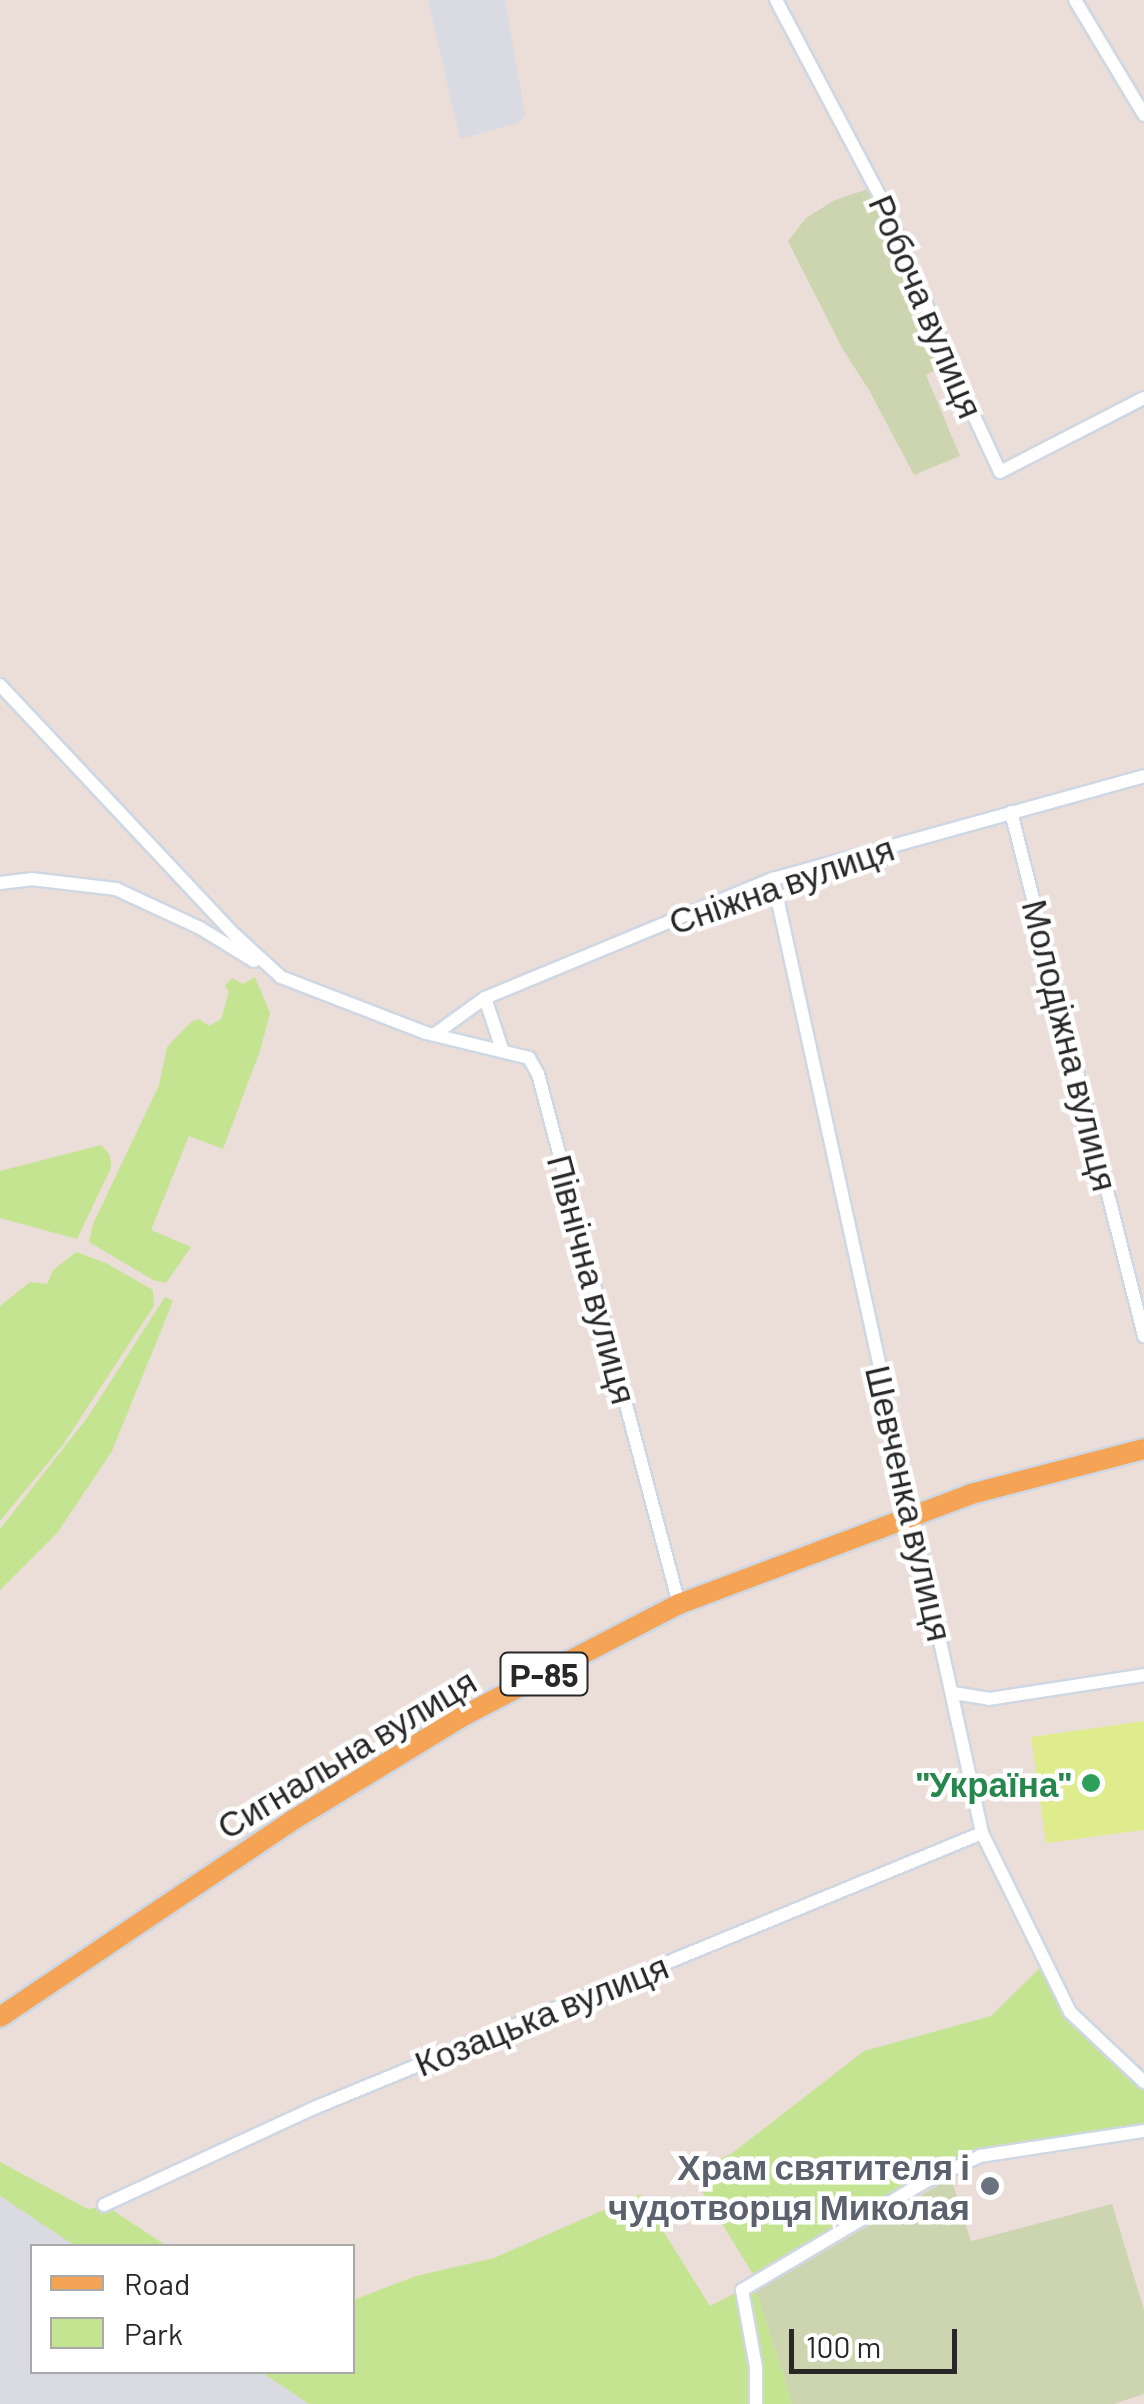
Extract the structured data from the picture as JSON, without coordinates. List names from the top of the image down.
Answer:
{
  "streets": {
    "main road": ["Р-85", "Сигнальна вулиця"],
    "street": [
      "Робоча вулиця",
      "Сніжна вулиця",
      "Молодіжна вулиця",
      "Північна вулиця",
      "Шевченка вулиця",
      "Козацька вулиця"
    ]
  },
  "crossings": [
    ["Сніжна вулиця", "Молодіжна вулиця"],
    ["Сніжна вулиця", "Північна вулиця"],
    ["Сніжна вулиця", "Шевченка вулиця"],
    ["Північна вулиця", "Сигнальна вулиця"],
    ["Шевченка вулиця", "Сигнальна вулиця"],
    ["Шевченка вулиця", "Козацька вулиця"]
  ],
  "places": ["\"Україна\"", "Храм святителя і чудотворця Миколая"],
  "legend": ["Road", "Park"],
  "scale_bar": "100 m"
}
